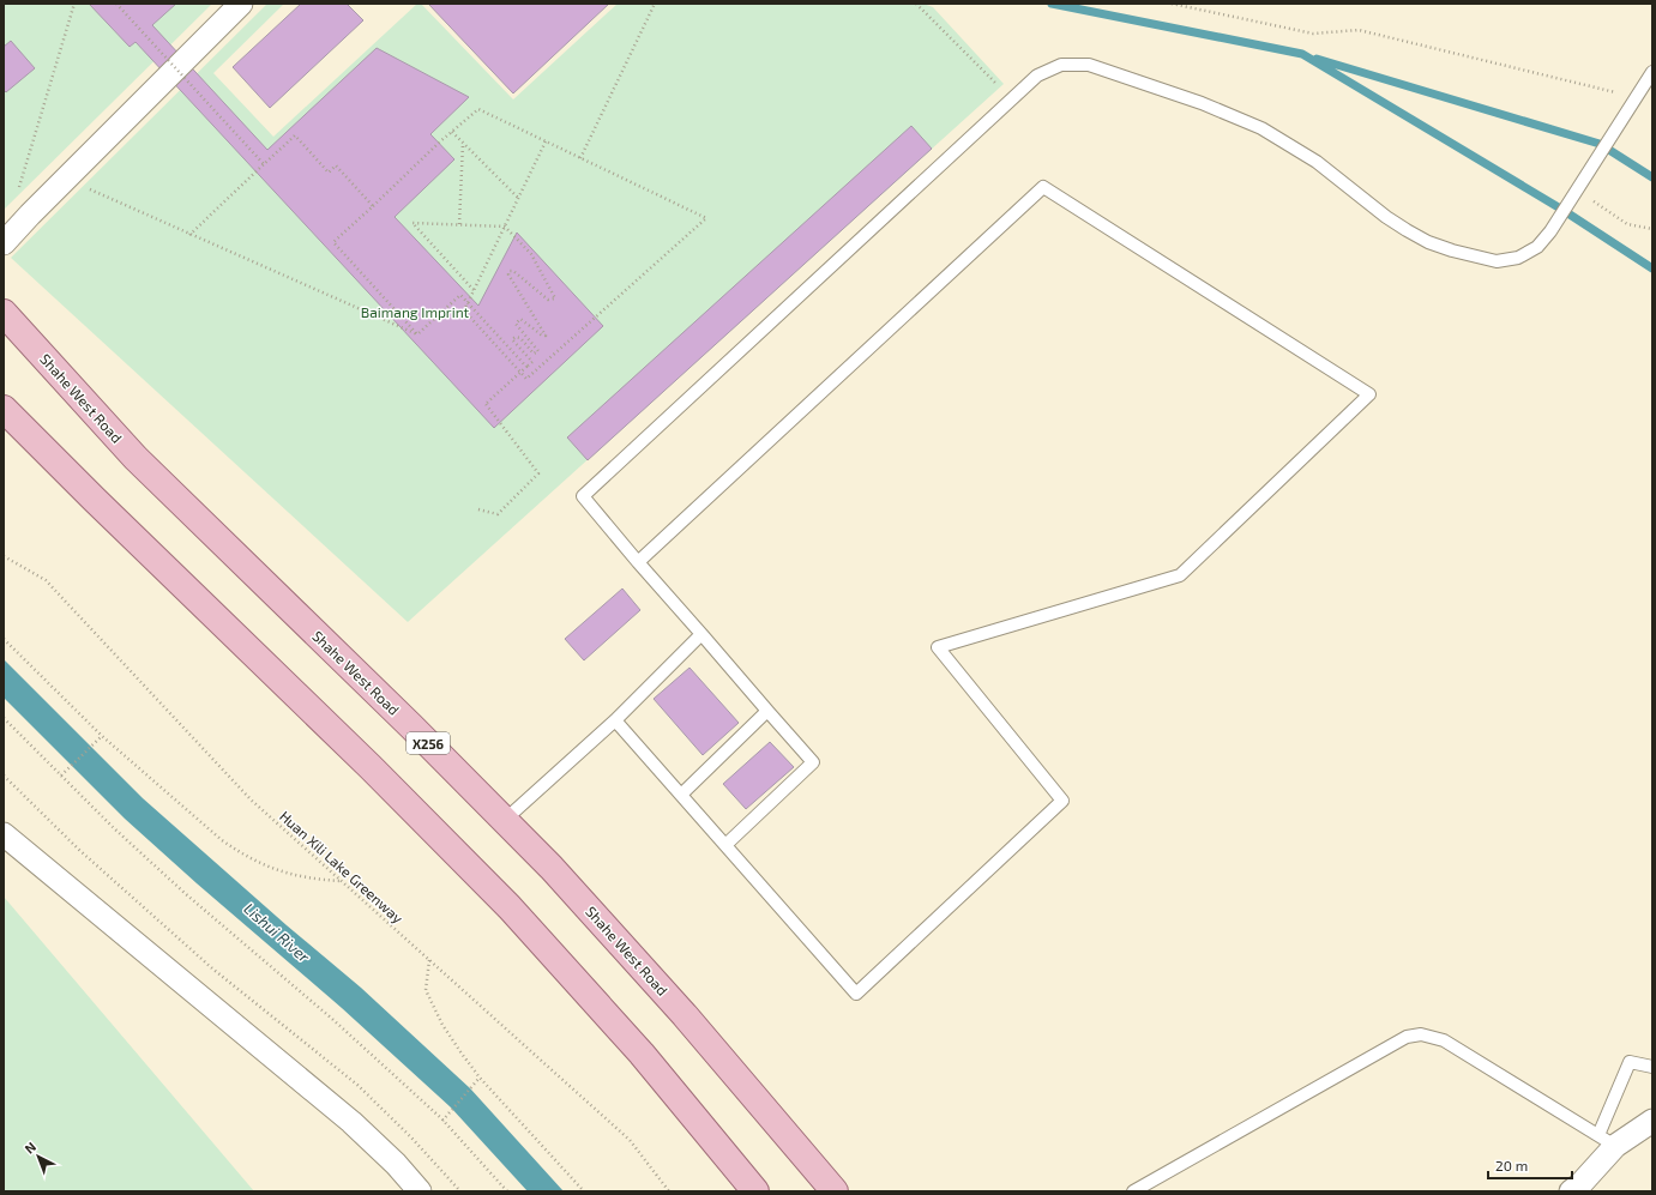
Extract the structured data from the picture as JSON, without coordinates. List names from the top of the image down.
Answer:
{
  "streets": {
    "main road": ["Shahe West Road", "X256"],
    "path": ["Huan Xili Lake Greenway"]
  },
  "water": ["Lishui River"],
  "parks": ["Baimang Imprint"],
  "scale_bar": "20 m",
  "north": "top left"
}
